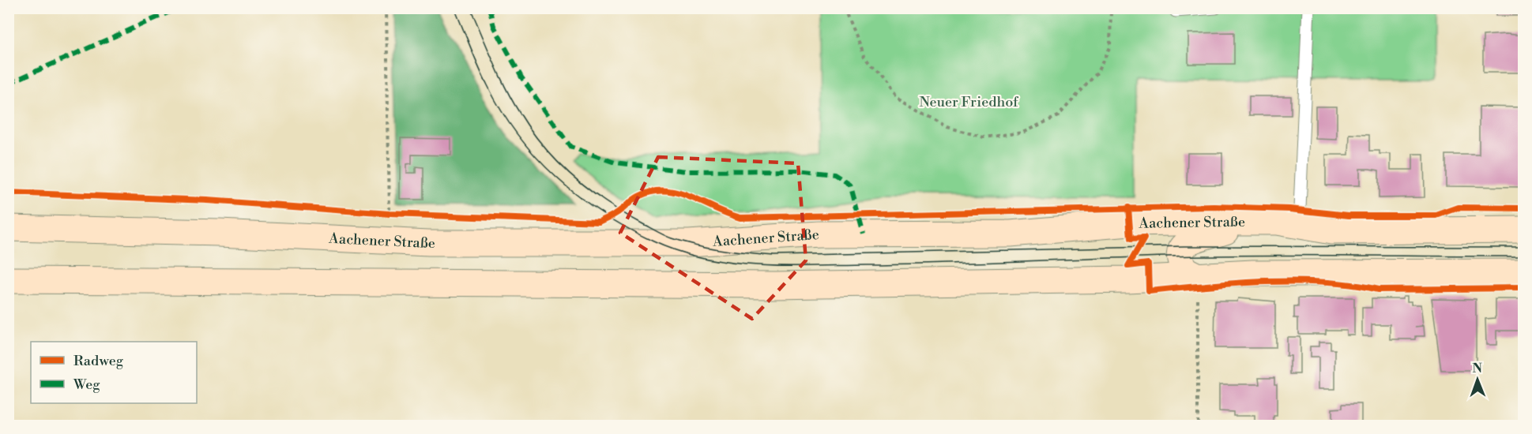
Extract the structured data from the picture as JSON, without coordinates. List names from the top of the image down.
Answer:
{
  "streets": {
    "main road": ["Aachener Straße"]
  },
  "parks": ["Neuer Friedhof"],
  "legend": ["Radweg", "Weg"],
  "north": "top"
}
